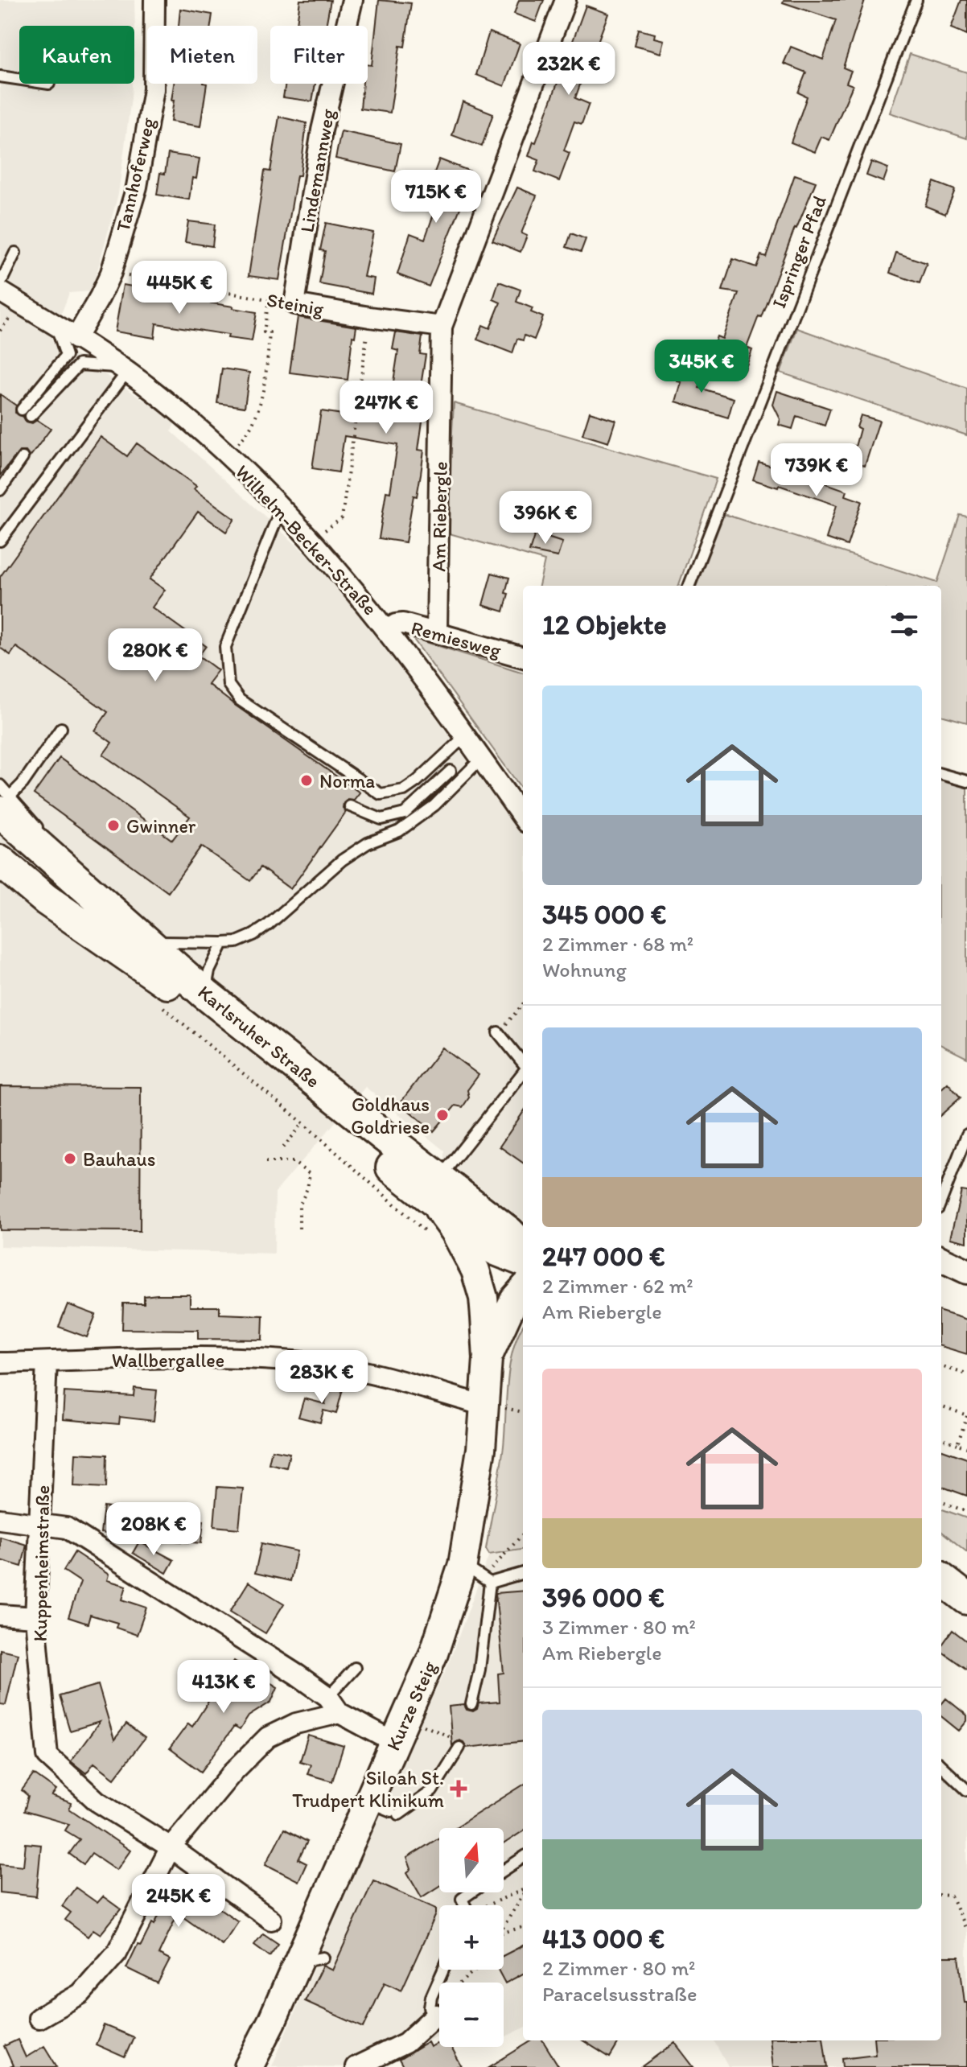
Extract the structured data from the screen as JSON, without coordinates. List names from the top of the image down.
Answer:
{
  "streets": {
    "main road": ["Karlsruher Straße", "Kurze Steig"],
    "street": [
      "Lindemannweg",
      "Tannhoferweg",
      "Steinig",
      "Am Riebergle",
      "Wilhelm-Becker-Straße",
      "Remiesweg",
      "Wallbergallee",
      "Kuppenheimstraße"
    ],
    "lane": ["Ispringer Pfad"]
  },
  "crossings": [
    ["Lindemannweg", "Steinig"],
    ["Tannhoferweg", "Steinig"],
    ["Tannhoferweg", "Wilhelm-Becker-Straße"],
    ["Steinig", "Am Riebergle"],
    ["Am Riebergle", "Remiesweg"],
    ["Wilhelm-Becker-Straße", "Remiesweg"],
    ["Karlsruher Straße", "Kurze Steig"],
    ["Wallbergallee", "Kuppenheimstraße"],
    ["Wallbergallee", "Kurze Steig"]
  ],
  "places": {
    "other": [
      "Norma",
      "Gwinner",
      "Goldhaus Goldriese",
      "Bauhaus"
    ],
    "health": ["Siloah St. Trudpert Klinikum"]
  },
  "north": "top",
  "page": {
    "chip": ["Kaufen", "Mieten", "Filter"],
    "price": [
      "232K €",
      "715K €",
      "445K €",
      "345K €",
      "247K €",
      "739K €",
      "396K €",
      "280K €",
      "283K €",
      "208K €",
      "413K €",
      "245K €"
    ],
    "heading": "12 Objekte",
    "list": [
      {
        "name": "345 000 €",
        "note": "2 Zimmer · 68 m² · Wohnung"
      },
      {
        "name": "247 000 €",
        "note": "2 Zimmer · 62 m² · Am Riebergle"
      },
      {
        "name": "396 000 €",
        "note": "3 Zimmer · 80 m² · Am Riebergle"
      },
      {
        "name": "413 000 €",
        "note": "2 Zimmer · 80 m² · Paracelsusstraße"
      }
    ],
    "map_buttons": ["+", "−"]
  }
}
